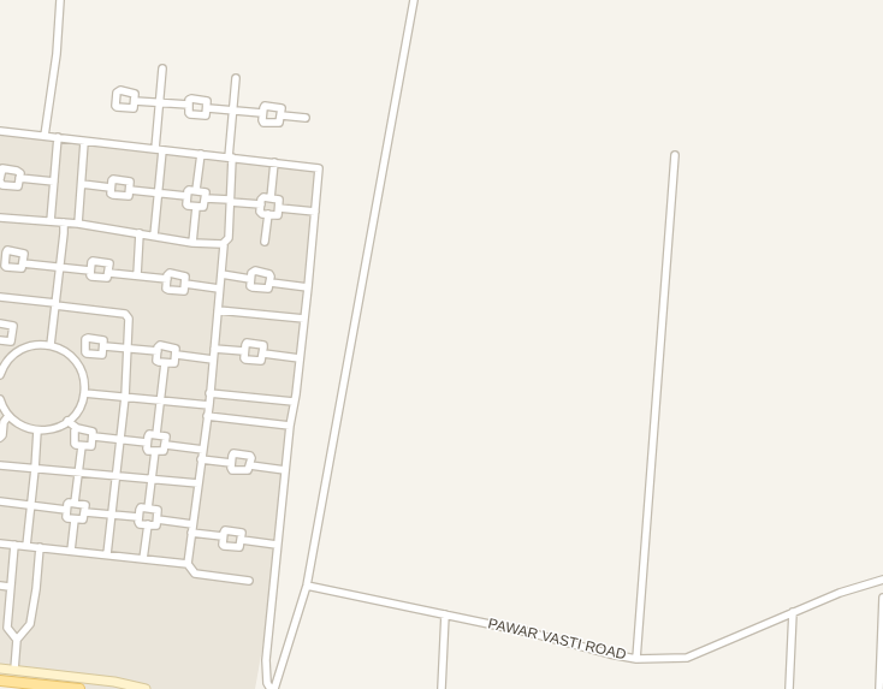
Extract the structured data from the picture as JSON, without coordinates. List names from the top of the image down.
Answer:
{
  "streets": {
    "street": ["PAWAR VASTI ROAD"]
  }
}
